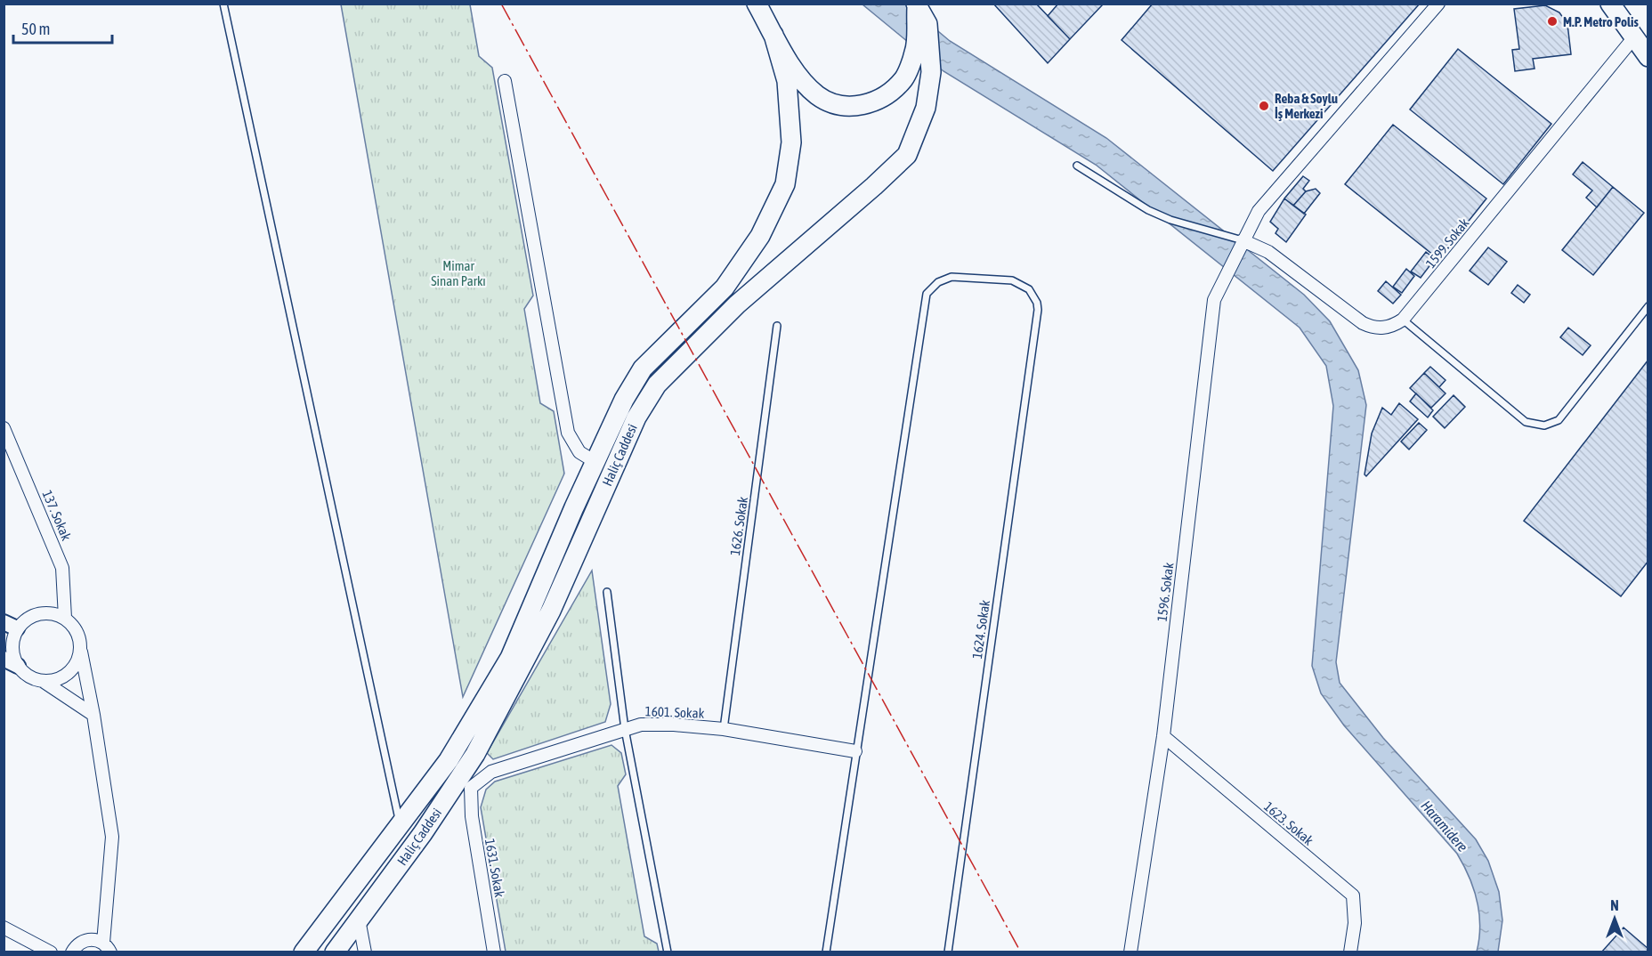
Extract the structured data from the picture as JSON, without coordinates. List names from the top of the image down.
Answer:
{
  "streets": {
    "main road": ["Haliç Caddesi"],
    "street": [
      "1599. Sokak",
      "137. Sokak",
      "1596. Sokak",
      "1601. Sokak",
      "1623. Sokak",
      "1631. Sokak"
    ],
    "lane": ["1626. Sokak", "1624. Sokak"]
  },
  "crossings": [
    ["Haliç Caddesi", "1601. Sokak"],
    ["Haliç Caddesi", "1631. Sokak"],
    ["1626. Sokak", "1601. Sokak"],
    ["1596. Sokak", "1623. Sokak"],
    ["1624. Sokak", "1601. Sokak"],
    ["1601. Sokak", "1631. Sokak"]
  ],
  "water": ["Haramidere"],
  "parks": ["Mimar Sinan Parkı"],
  "places": ["M.P. Metro Polis", "Reba & Soylu İş Merkezi"],
  "scale_bar": "50 m",
  "north": "top"
}
